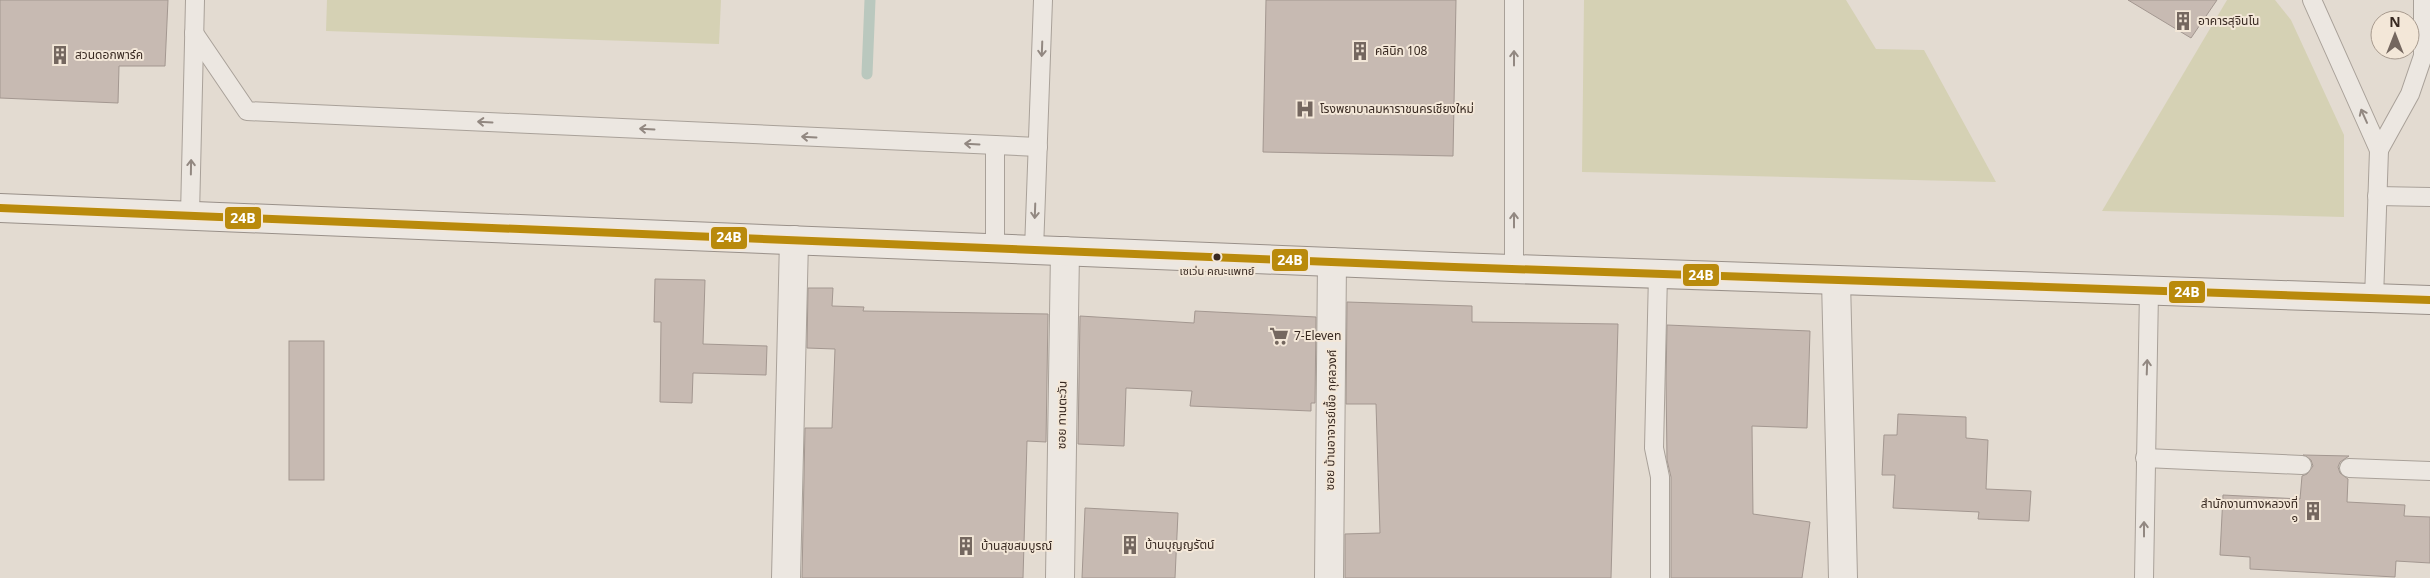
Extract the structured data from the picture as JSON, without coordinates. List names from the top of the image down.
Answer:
{
  "streets": {
    "main road": ["ซอย ทานตะวัน", "ซอย บ้านอาจารย์เชื้อ กุศลวงศ์"]
  },
  "places": {
    "building": [
      "อาคารสุจินโน",
      "คลินิก 108",
      "สวนดอกพาร์ค",
      "สำนักงานทางหลวงที่ ๑",
      "บ้านบุญญรัตน์",
      "บ้านสุขสมบูรณ์"
    ],
    "hospital": ["โรงพยาบาลมหาราชนครเชียงใหม่"],
    "other": ["เซเว่น คณะแพทย์"],
    "supermarket": ["7-Eleven"]
  },
  "lines": ["transit line 24B"],
  "north": "top"
}
